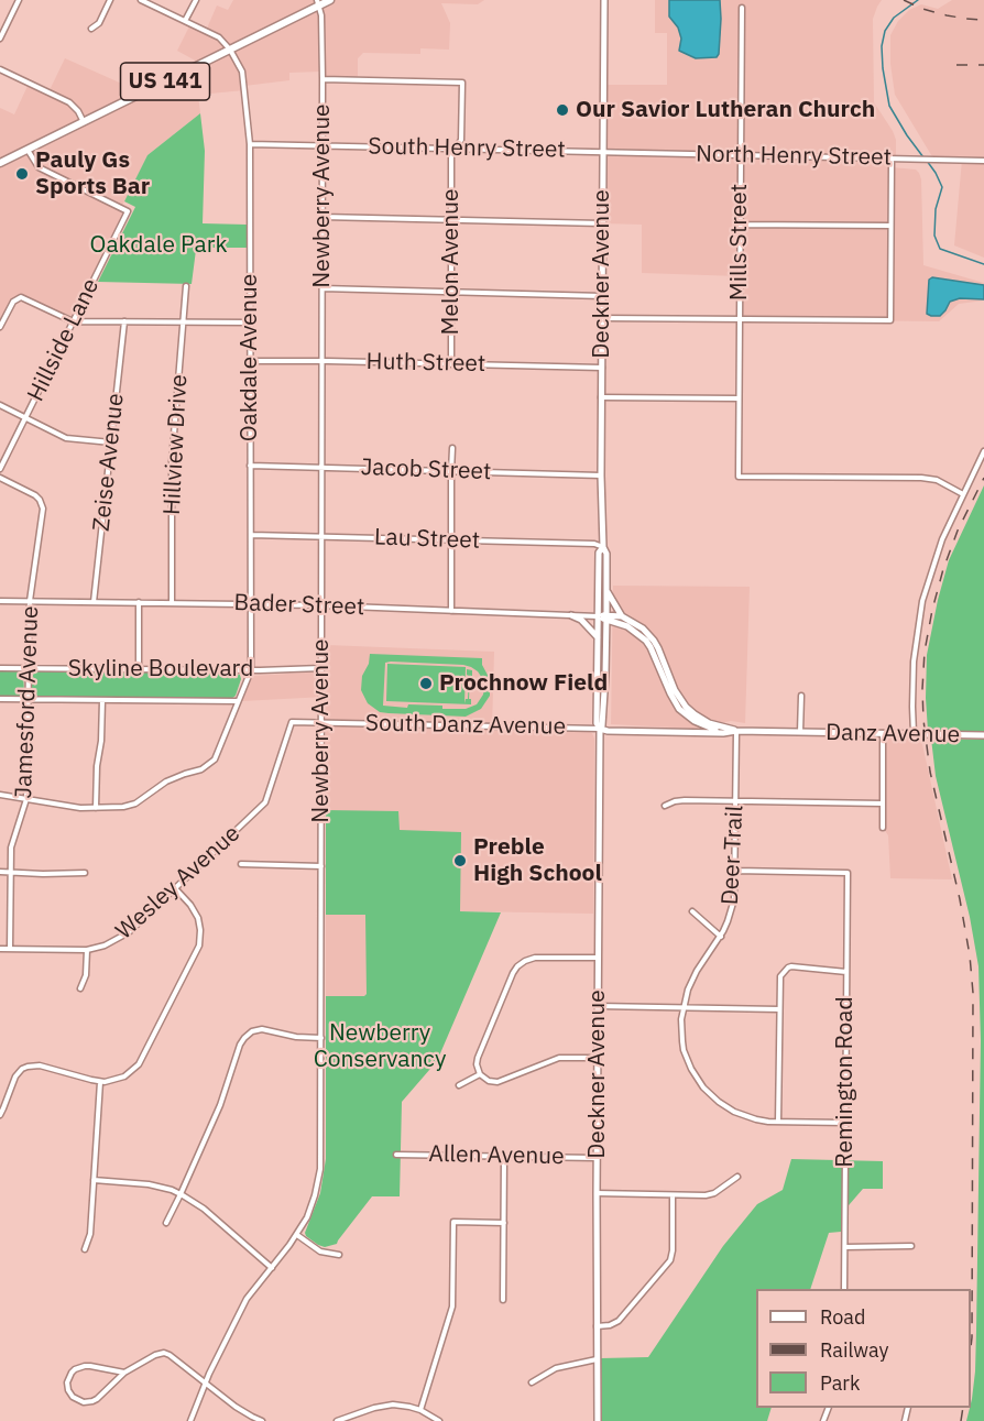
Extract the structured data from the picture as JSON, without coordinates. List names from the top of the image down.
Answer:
{
  "streets": {
    "main road": ["US 141"],
    "street": [
      "South Henry Street",
      "North Henry Street",
      "Newberry Avenue",
      "Mills Street",
      "Melon Avenue",
      "Deckner Avenue",
      "Hillside Lane",
      "Oakdale Avenue",
      "Huth Street",
      "Hillview Drive",
      "Zeise Avenue",
      "Jacob Street",
      "Lau Street",
      "Bader Street",
      "Skyline Boulevard",
      "Jamesford Avenue",
      "South Danz Avenue",
      "Danz Avenue",
      "Deer Trail",
      "Wesley Avenue",
      "Remington Road",
      "Allen Avenue"
    ]
  },
  "crossings": [
    ["US 141", "Newberry Avenue"],
    ["US 141", "Hillside Lane"],
    ["US 141", "Oakdale Avenue"],
    ["South Henry Street", "North Henry Street"],
    ["South Henry Street", "Newberry Avenue"],
    ["South Henry Street", "Melon Avenue"],
    ["South Henry Street", "Deckner Avenue"],
    ["South Henry Street", "Oakdale Avenue"],
    ["North Henry Street", "Mills Street"],
    ["North Henry Street", "Deckner Avenue"],
    ["Newberry Avenue", "Melon Avenue"],
    ["Newberry Avenue", "Huth Street"],
    ["Newberry Avenue", "Jacob Street"],
    ["Newberry Avenue", "Lau Street"],
    ["Newberry Avenue", "Bader Street"],
    ["Newberry Avenue", "Skyline Boulevard"],
    ["Newberry Avenue", "South Danz Avenue"],
    ["Melon Avenue", "Huth Street"],
    ["Deckner Avenue", "Huth Street"],
    ["Deckner Avenue", "Jacob Street"],
    ["Deckner Avenue", "Lau Street"],
    ["Deckner Avenue", "Bader Street"],
    ["Deckner Avenue", "South Danz Avenue"],
    ["Deckner Avenue", "Allen Avenue"],
    ["Oakdale Avenue", "Huth Street"],
    ["Oakdale Avenue", "Jacob Street"],
    ["Oakdale Avenue", "Lau Street"],
    ["Oakdale Avenue", "Bader Street"],
    ["Oakdale Avenue", "Skyline Boulevard"],
    ["Hillview Drive", "Bader Street"],
    ["Zeise Avenue", "Bader Street"],
    ["Bader Street", "Jamesford Avenue"],
    ["Skyline Boulevard", "Jamesford Avenue"],
    ["Jamesford Avenue", "Wesley Avenue"],
    ["South Danz Avenue", "Wesley Avenue"],
    ["Danz Avenue", "Deer Trail"],
    ["Deer Trail", "Remington Road"]
  ],
  "parks": ["Oakdale Park", "Newberry Conservancy"],
  "places": [
    "Our Savior Lutheran Church",
    "Pauly Gs Sports Bar",
    "Prochnow Field",
    "Preble High School"
  ],
  "legend": ["Road", "Railway", "Park"]
}
